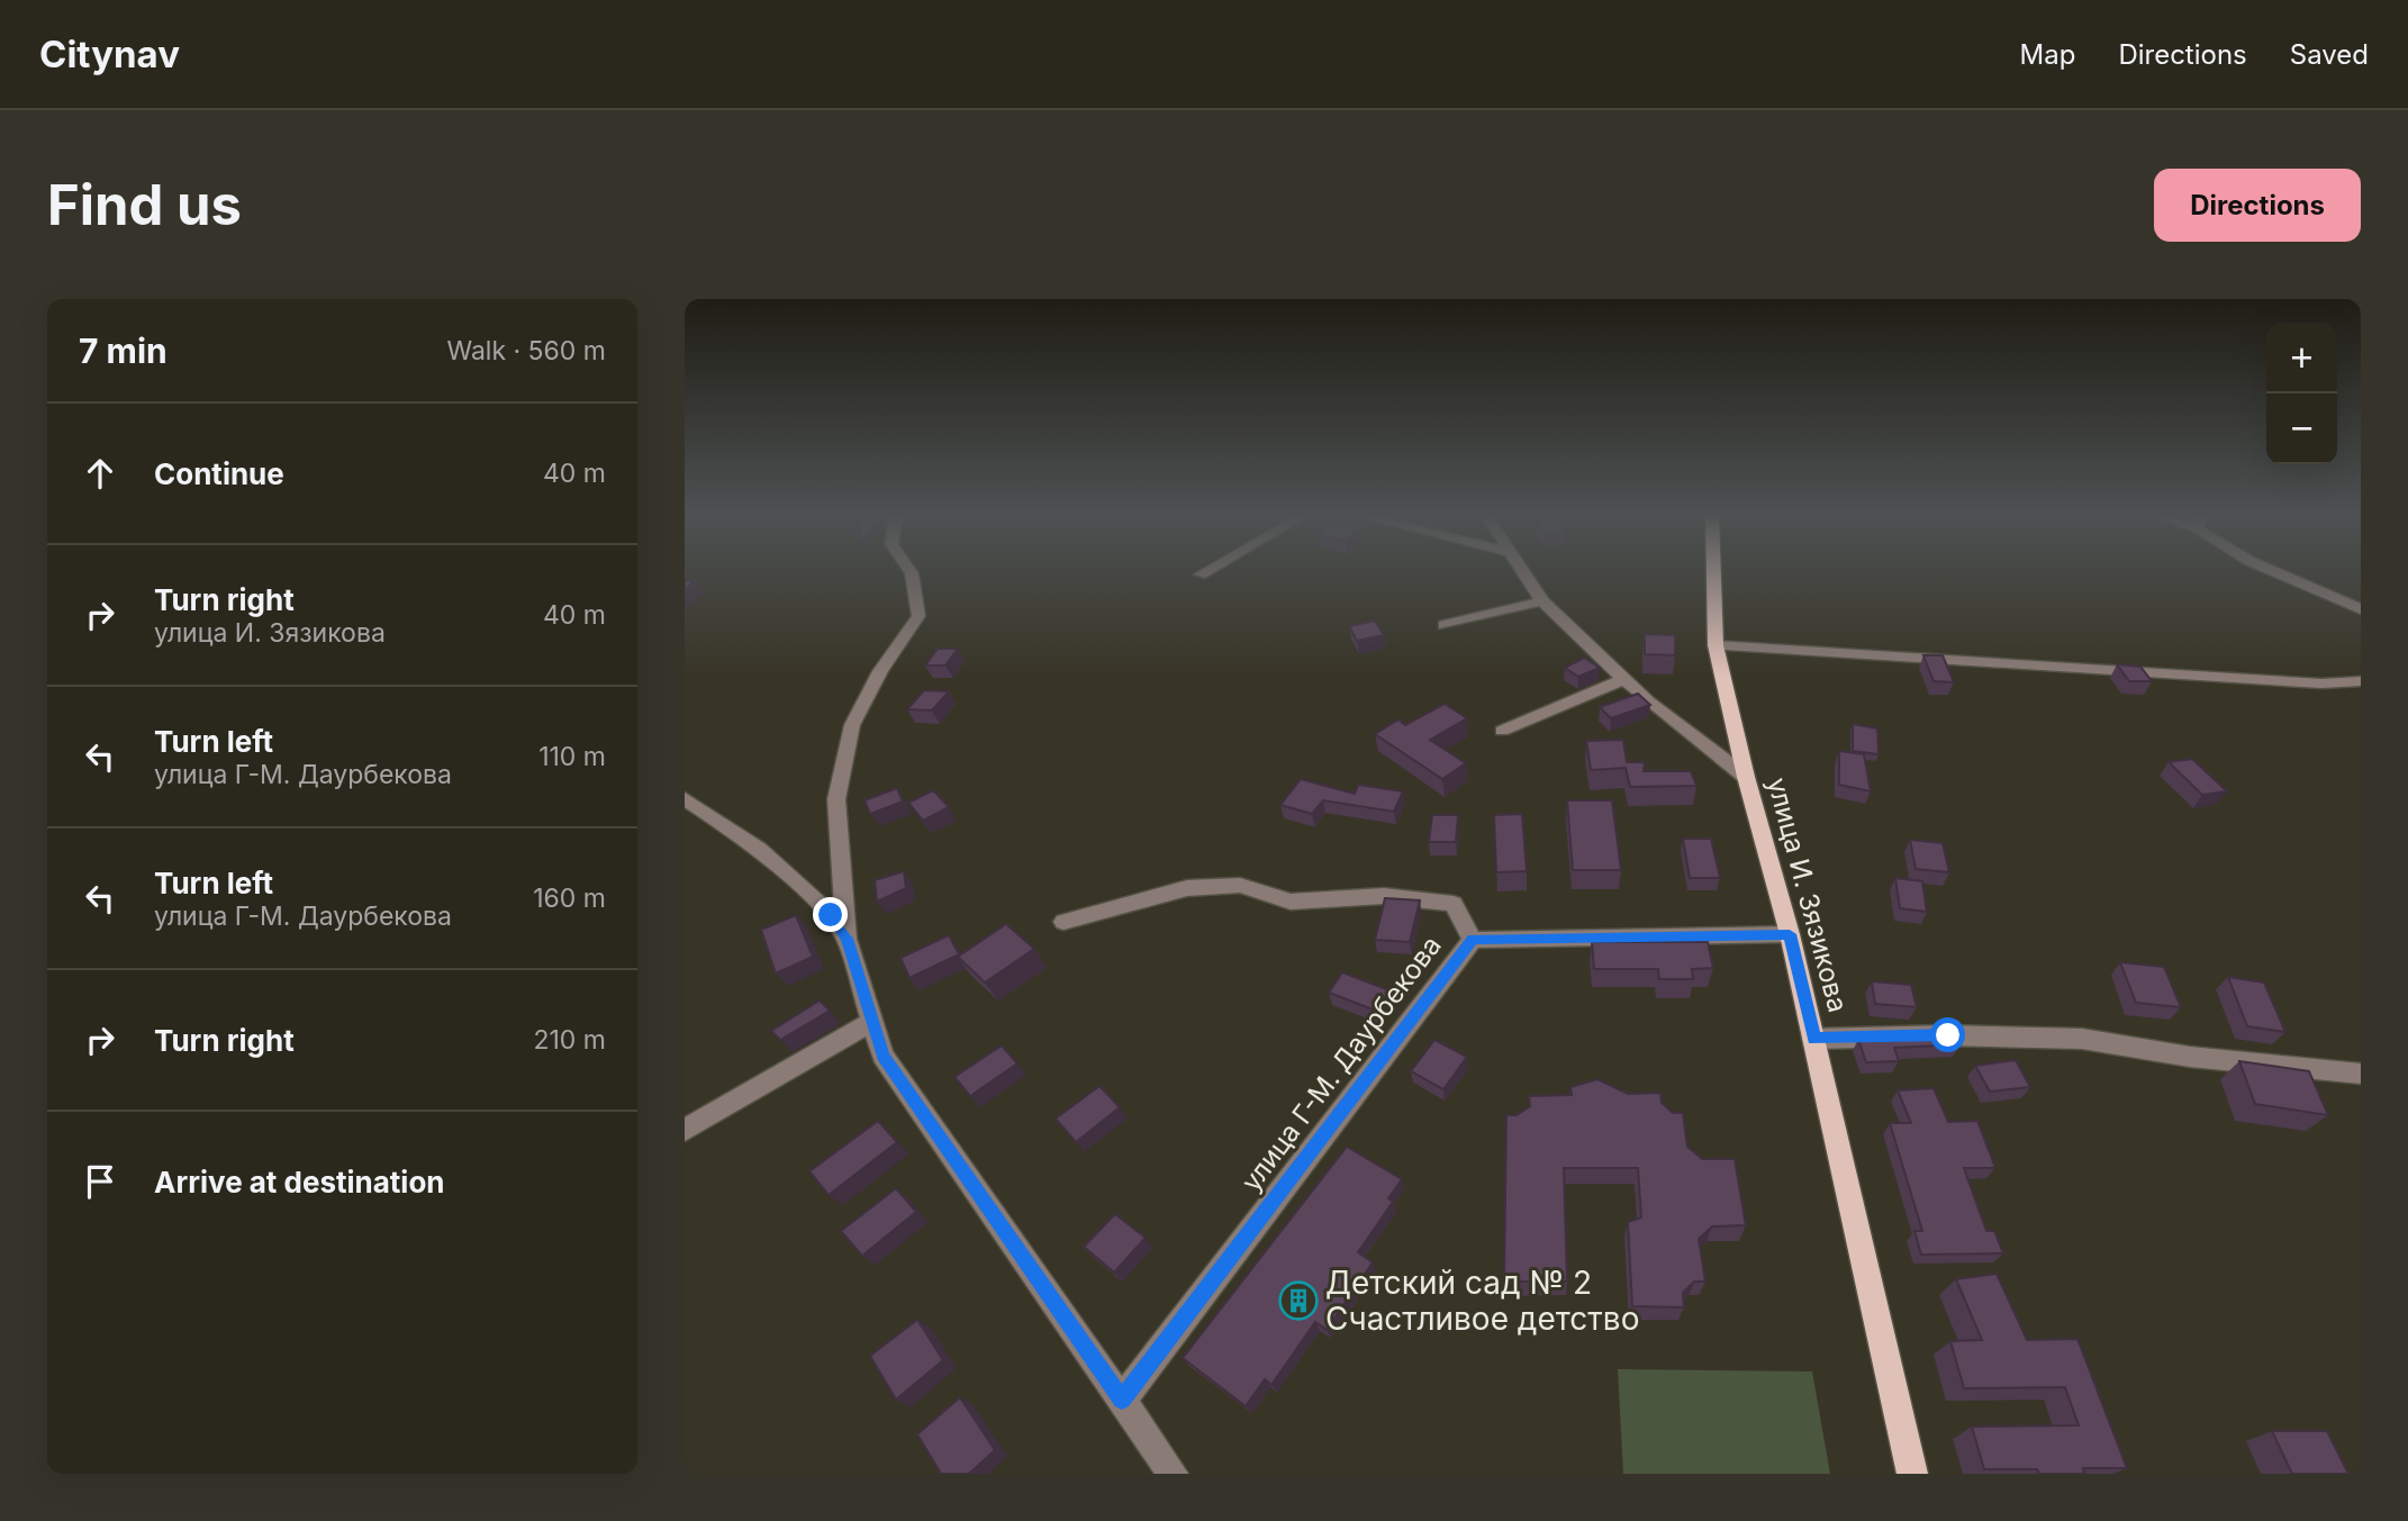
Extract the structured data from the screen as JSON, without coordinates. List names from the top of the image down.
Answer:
{
  "streets": {
    "main road": ["улица И. Зязикова"],
    "street": ["улица Г-М. Даурбекова"]
  },
  "crossings": [
    ["улица И. Зязикова", "улица Г-М. Даурбекова"]
  ],
  "places": {
    "building": ["Детский сад № 2 Счастливое детство"]
  },
  "page": {
    "header": "Citynav",
    "nav": ["Map", "Directions", "Saved"],
    "buttons": "Directions",
    "title": "Find us",
    "heading": ["7 min", "Walk · 560 m"],
    "map_buttons": ["+", "−"],
    "list": [
      ["Continue", "40 m"],
      ["Turn right", "улица И. Зязикова", "40 m"],
      ["Turn left", "улица Г-М. Даурбекова", "110 m"],
      ["Turn left", "улица Г-М. Даурбекова", "160 m"],
      ["Turn right", "210 m"],
      "Arrive at destination"
    ]
  }
}
